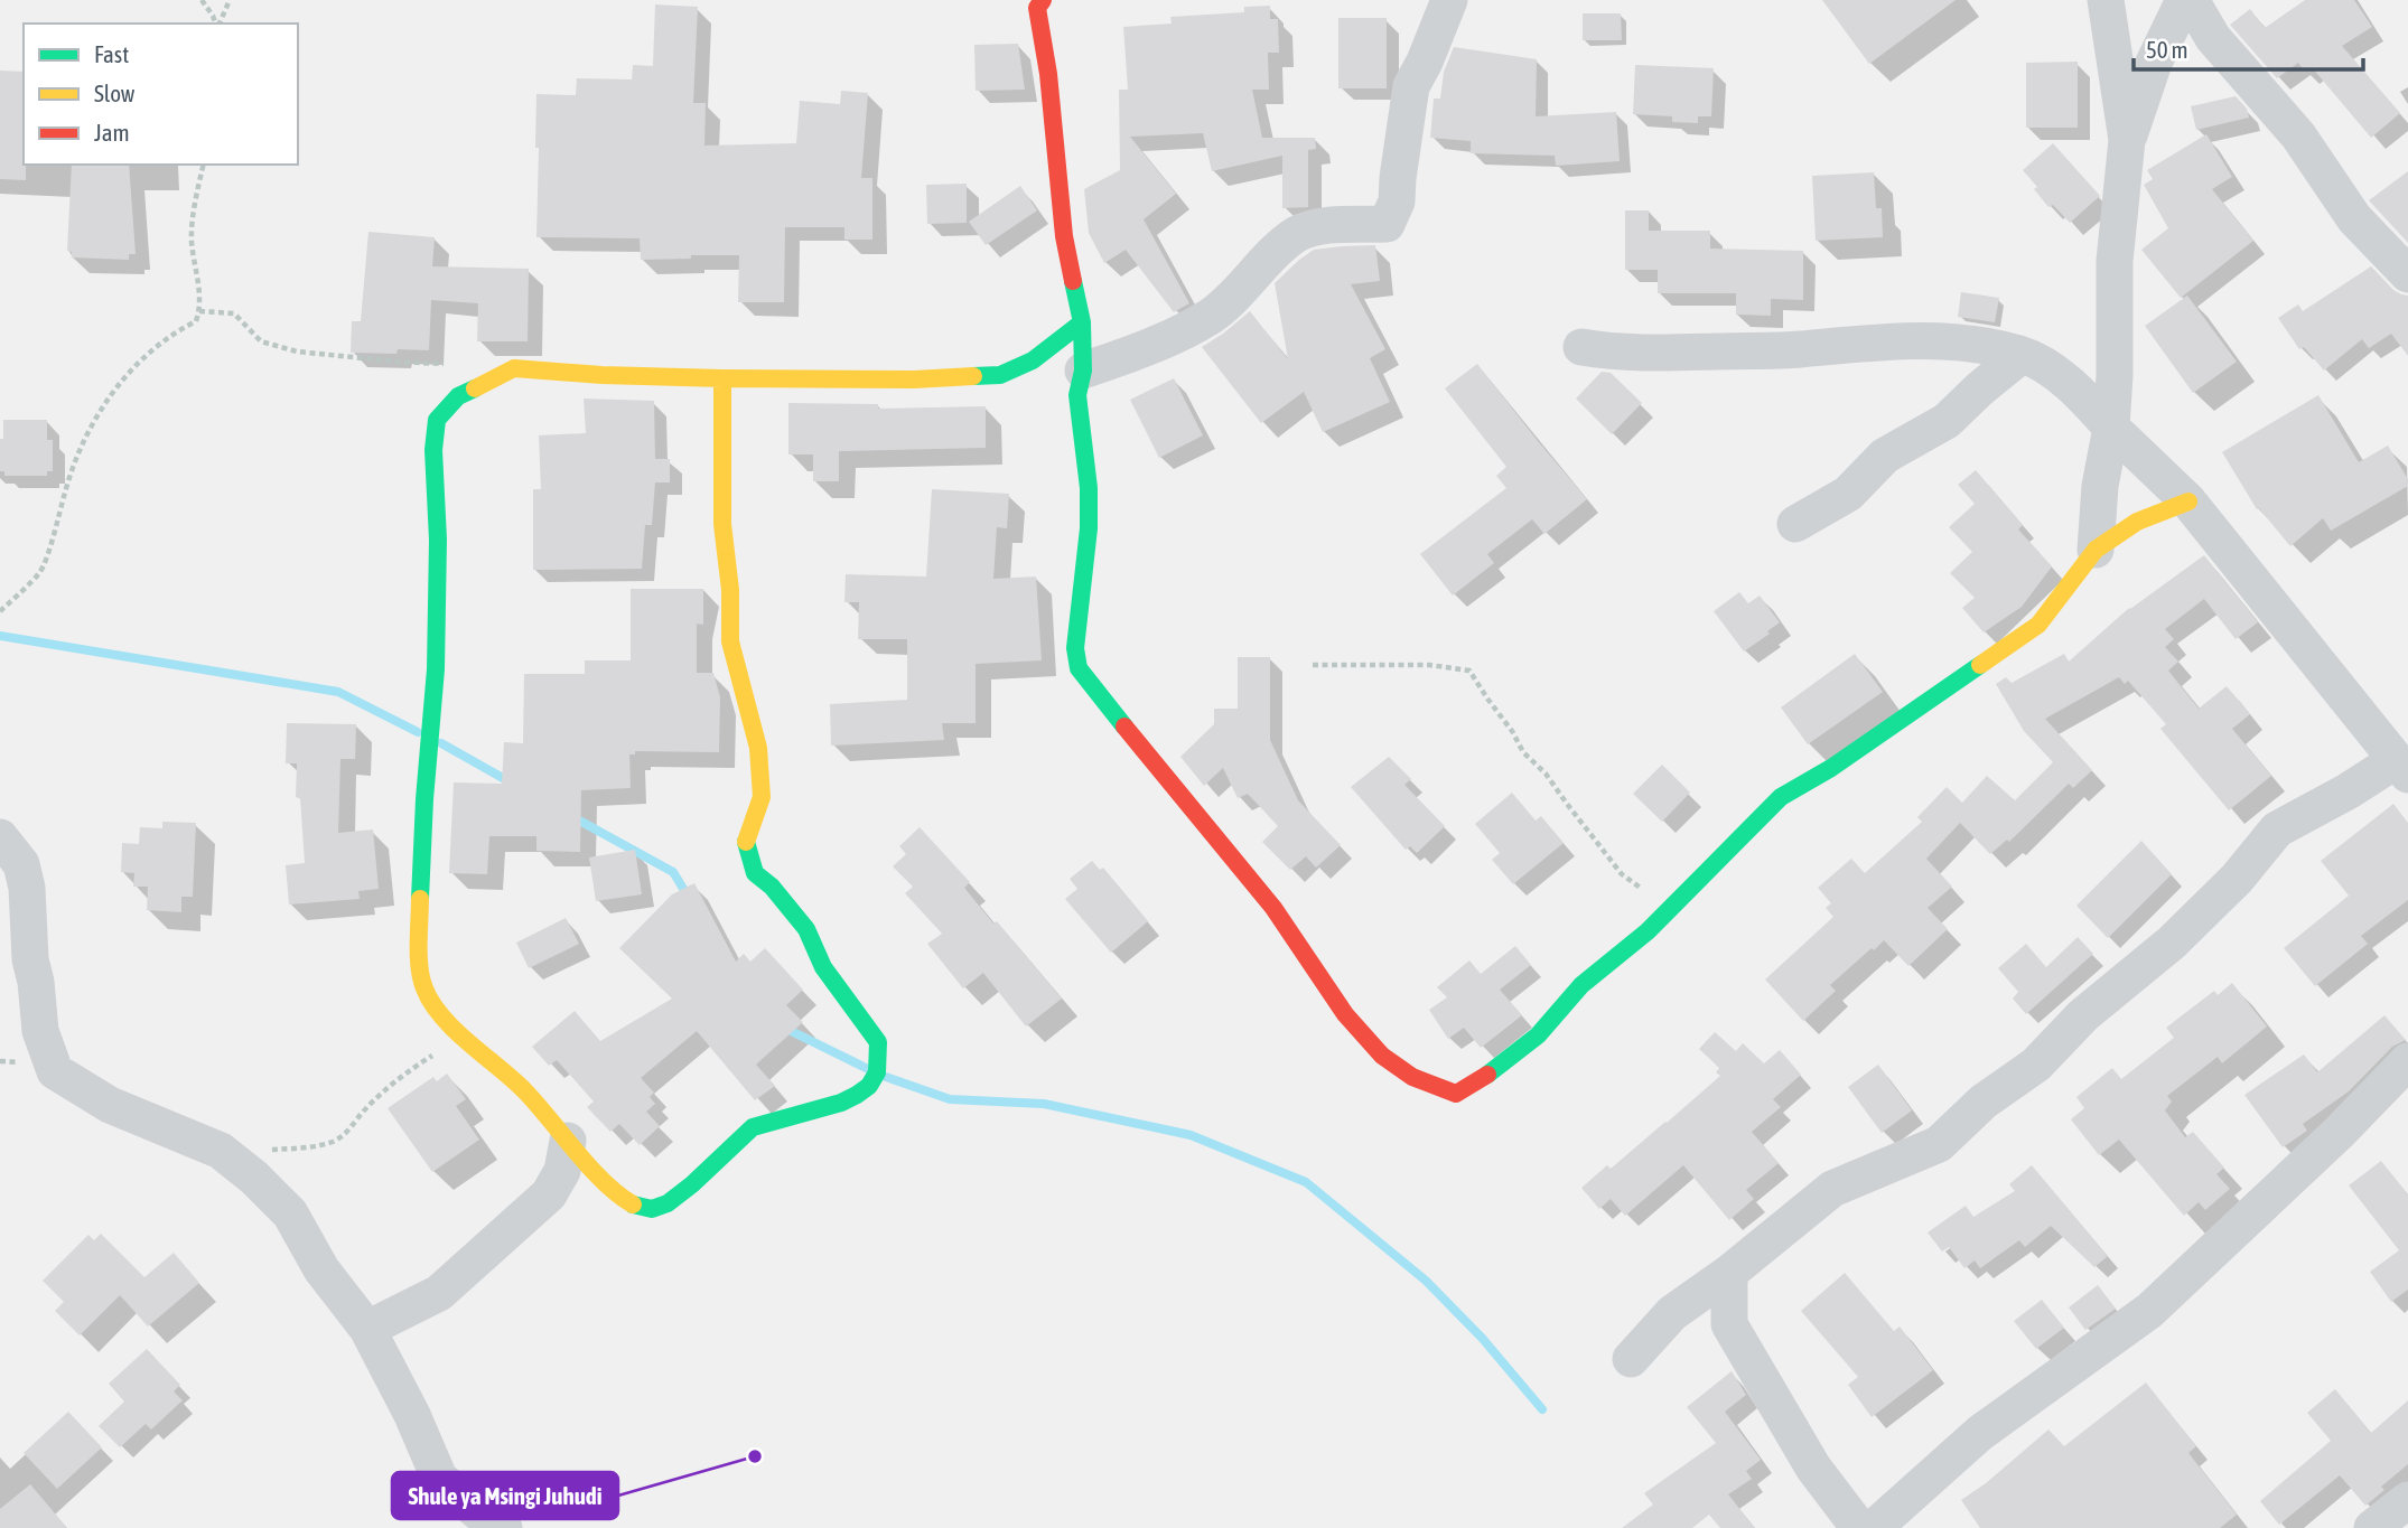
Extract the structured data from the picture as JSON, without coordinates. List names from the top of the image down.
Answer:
{
  "places": ["Shule ya Msingi Juhudi"],
  "legend": ["Fast", "Slow", "Jam"],
  "scale_bar": "50 m"
}
